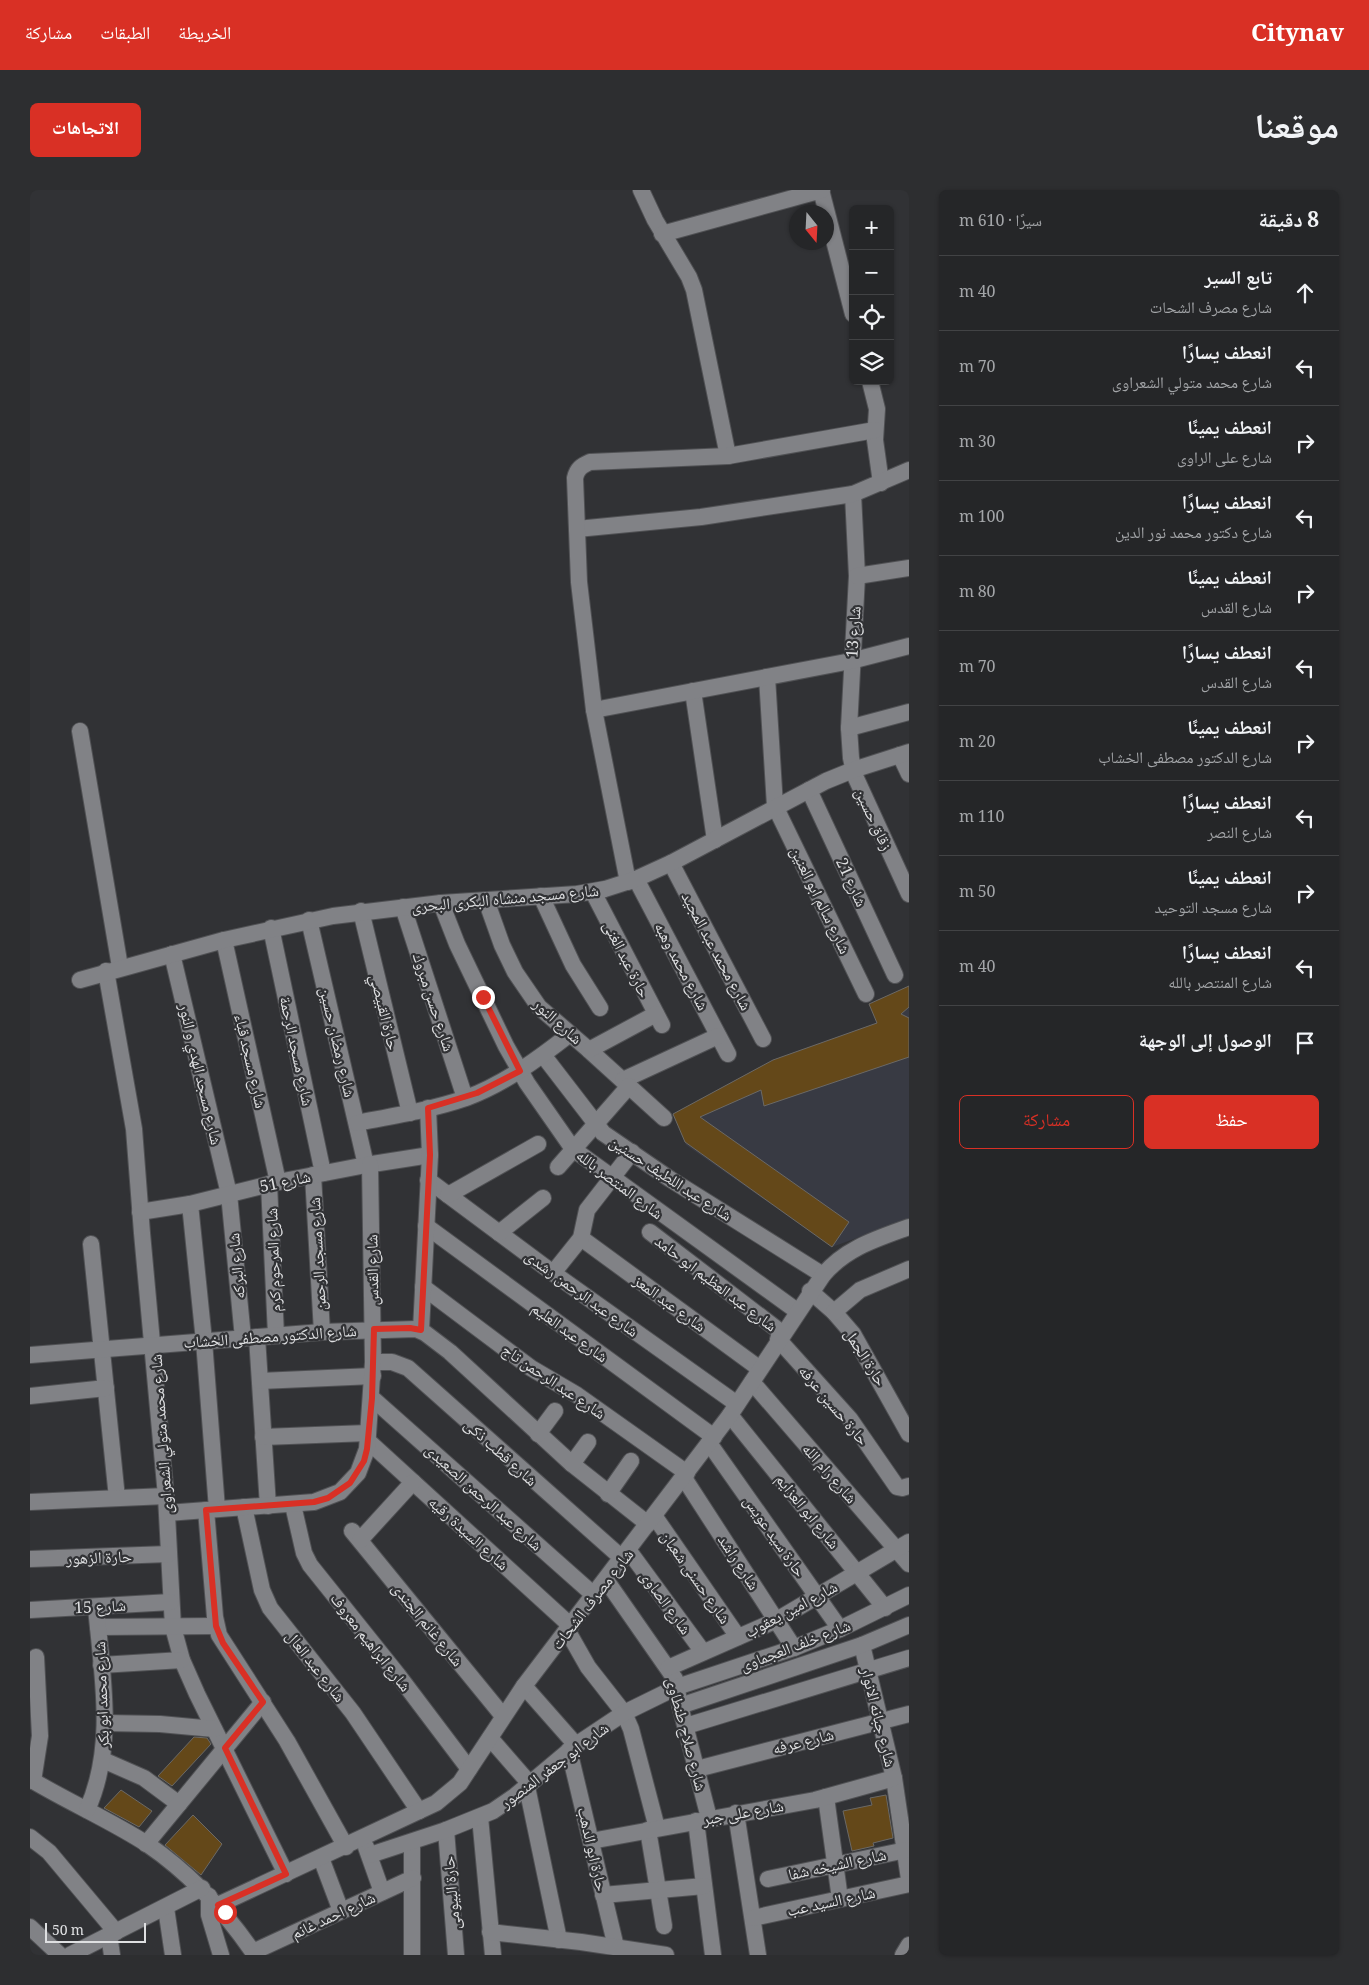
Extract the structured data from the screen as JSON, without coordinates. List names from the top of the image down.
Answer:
{
  "streets": {
    "street": [
      "شارع 13",
      "زقاق حسين",
      "شارع 21",
      "شارع مسجد منشاه البكرى البحرى",
      "شارع سالم ابو العنين",
      "شارع محمد عبد المجيد",
      "حارة عبد الغنى",
      "شارع محمد وهبه",
      "شارع حسن مبروك",
      "حارة القبيصي",
      "شارع النور",
      "شارع رمضان حسين",
      "شارع مسجد الرحمة",
      "شارع مسجد قباء",
      "شارع مسجد الهدي و النور",
      "شارع عبد اللطيف حسنين",
      "شارع 51",
      "شارع المنتصر بالله",
      "شارع مسجد الرحمن",
      "شارع المرحوم كرم",
      "شارع البركه",
      "شارع القدس",
      "شارع عبد العظيم ابو حامد",
      "شارع عبد الرحمن رشدى",
      "شارع عبد المعز",
      "شارع عبد العليم",
      "شارع الدكتور مصطفى الخشاب",
      "حارة الجمل",
      "شارع عبد الرحمن تاج",
      "حارة حسين عرفه",
      "شارع محمد متولي الشعراوى",
      "شارع قطب ذكى",
      "شارع رام الله",
      "شارع عبد الرحمن الصعيدى",
      "شارع ابو العزايم",
      "شارع السيدة رقيه",
      "حارة سيد عويس",
      "حارة الزهور",
      "شارع راشد",
      "شارع حسنى شعبان",
      "شارع مصرف الشحات",
      "شارع الصاوى",
      "شارع 15",
      "شارع امين يعقوب",
      "شارع غانم الجندى",
      "شارع ابراهيم معروف",
      "شارع خلف العجماوى",
      "شارع عبد العال",
      "شارع محمد ابو بكر",
      "شارع جبانه الانوار",
      "شارع صلاح طنطاوى",
      "شارع عرفه",
      "شارع ابو جعفر المنصور",
      "شارع على جبر",
      "حارة ابو الدهب",
      "شارع الشيخه شفا",
      "حارة البيومى",
      "شارع السيد عب",
      "شارع احمد غانم"
    ]
  },
  "crossings": [
    ["شارع 13", "زقاق حسين"],
    ["شارع 13", "شارع مسجد منشاه البكرى البحرى"],
    ["زقاق حسين", "شارع مسجد منشاه البكرى البحرى"],
    ["شارع 21", "شارع مسجد منشاه البكرى البحرى"],
    ["شارع مسجد منشاه البكرى البحرى", "شارع سالم ابو العنين"],
    ["شارع مسجد منشاه البكرى البحرى", "شارع محمد عبد المجيد"],
    ["شارع مسجد منشاه البكرى البحرى", "حارة عبد الغنى"],
    ["شارع مسجد منشاه البكرى البحرى", "شارع محمد وهبه"],
    ["شارع مسجد منشاه البكرى البحرى", "شارع حسن مبروك"],
    ["شارع مسجد منشاه البكرى البحرى", "حارة القبيصي"],
    ["شارع مسجد منشاه البكرى البحرى", "شارع النور"],
    ["شارع مسجد منشاه البكرى البحرى", "شارع رمضان حسين"],
    ["شارع مسجد منشاه البكرى البحرى", "شارع مسجد الرحمة"],
    ["شارع مسجد منشاه البكرى البحرى", "شارع مسجد قباء"],
    ["شارع مسجد منشاه البكرى البحرى", "شارع مسجد الهدي و النور"],
    ["شارع مسجد منشاه البكرى البحرى", "شارع المنتصر بالله"],
    ["شارع مسجد منشاه البكرى البحرى", "شارع محمد متولي الشعراوى"],
    ["حارة عبد الغنى", "شارع النور"],
    ["شارع رمضان حسين", "شارع 51"],
    ["شارع رمضان حسين", "شارع القدس"],
    ["شارع مسجد الرحمة", "شارع 51"],
    ["شارع مسجد الرحمة", "شارع مسجد الرحمن"],
    ["شارع مسجد قباء", "شارع 51"],
    ["شارع مسجد قباء", "شارع المرحوم كرم"],
    ["شارع مسجد الهدي و النور", "شارع 51"],
    ["شارع مسجد الهدي و النور", "شارع البركه"],
    ["شارع عبد اللطيف حسنين", "شارع مصرف الشحات"],
    ["شارع 51", "شارع مسجد الرحمن"],
    ["شارع 51", "شارع المرحوم كرم"],
    ["شارع 51", "شارع البركه"],
    ["شارع 51", "شارع القدس"],
    ["شارع 51", "شارع محمد متولي الشعراوى"],
    ["شارع المنتصر بالله", "شارع مصرف الشحات"],
    ["شارع مسجد الرحمن", "شارع الدكتور مصطفى الخشاب"],
    ["شارع المرحوم كرم", "شارع الدكتور مصطفى الخشاب"],
    ["شارع البركه", "شارع القدس"],
    ["شارع البركه", "شارع الدكتور مصطفى الخشاب"],
    ["شارع البركه", "شارع قطب ذكى"],
    ["شارع القدس", "شارع الدكتور مصطفى الخشاب"],
    ["شارع القدس", "شارع محمد متولي الشعراوى"],
    ["شارع القدس", "شارع قطب ذكى"],
    ["شارع القدس", "شارع عبد الرحمن الصعيدى"],
    ["شارع القدس", "شارع السيدة رقيه"],
    ["شارع القدس", "شارع ابراهيم معروف"],
    ["شارع القدس", "شارع عبد العال"],
    ["شارع عبد العظيم ابو حامد", "حارة حسين عرفه"],
    ["شارع عبد العظيم ابو حامد", "شارع مصرف الشحات"],
    ["شارع عبد الرحمن رشدى", "شارع ابو العزايم"],
    ["شارع عبد الرحمن رشدى", "شارع مصرف الشحات"],
    ["شارع عبد المعز", "شارع رام الله"],
    ["شارع عبد المعز", "شارع مصرف الشحات"],
    ["شارع عبد العليم", "حارة سيد عويس"],
    ["شارع عبد العليم", "شارع مصرف الشحات"],
    ["شارع الدكتور مصطفى الخشاب", "شارع محمد متولي الشعراوى"],
    ["حارة الجمل", "شارع مصرف الشحات"],
    ["شارع عبد الرحمن تاج", "شارع راشد"],
    ["شارع عبد الرحمن تاج", "شارع مصرف الشحات"],
    ["حارة حسين عرفه", "شارع مصرف الشحات"],
    ["شارع محمد متولي الشعراوى", "حارة الزهور"],
    ["شارع محمد متولي الشعراوى", "شارع مصرف الشحات"],
    ["شارع محمد متولي الشعراوى", "شارع 15"],
    ["شارع قطب ذكى", "شارع مصرف الشحات"],
    ["شارع قطب ذكى", "شارع الصاوى"],
    ["شارع رام الله", "شارع مصرف الشحات"],
    ["شارع رام الله", "شارع امين يعقوب"],
    ["شارع عبد الرحمن الصعيدى", "شارع مصرف الشحات"],
    ["شارع ابو العزايم", "شارع مصرف الشحات"],
    ["شارع ابو العزايم", "شارع امين يعقوب"],
    ["شارع ابو العزايم", "شارع خلف العجماوى"],
    ["شارع السيدة رقيه", "شارع مصرف الشحات"],
    ["شارع السيدة رقيه", "شارع غانم الجندى"],
    ["شارع السيدة رقيه", "شارع ابو جعفر المنصور"],
    ["شارع السيدة رقيه", "شارع على جبر"],
    ["حارة سيد عويس", "شارع مصرف الشحات"],
    ["حارة سيد عويس", "شارع امين يعقوب"],
    ["حارة سيد عويس", "شارع خلف العجماوى"],
    ["شارع راشد", "شارع مصرف الشحات"],
    ["شارع راشد", "شارع امين يعقوب"],
    ["شارع راشد", "شارع خلف العجماوى"],
    ["شارع حسنى شعبان", "شارع مصرف الشحات"],
    ["شارع حسنى شعبان", "شارع امين يعقوب"],
    ["شارع مصرف الشحات", "شارع الصاوى"],
    ["شارع مصرف الشحات", "شارع غانم الجندى"],
    ["شارع مصرف الشحات", "شارع ابراهيم معروف"],
    ["شارع مصرف الشحات", "شارع عبد العال"],
    ["شارع مصرف الشحات", "شارع صلاح طنطاوى"],
    ["شارع الصاوى", "شارع امين يعقوب"],
    ["شارع 15", "شارع محمد ابو بكر"],
    ["شارع امين يعقوب", "شارع صلاح طنطاوى"],
    ["شارع خلف العجماوى", "شارع صلاح طنطاوى"],
    ["شارع خلف العجماوى", "شارع ابو جعفر المنصور"],
    ["شارع جبانه الانوار", "شارع عرفه"],
    ["شارع جبانه الانوار", "شارع على جبر"],
    ["شارع جبانه الانوار", "شارع الشيخه شفا"],
    ["شارع صلاح طنطاوى", "شارع عرفه"],
    ["شارع صلاح طنطاوى", "شارع ابو جعفر المنصور"],
    ["شارع صلاح طنطاوى", "شارع على جبر"],
    ["شارع ابو جعفر المنصور", "حارة ابو الدهب"],
    ["شارع ابو جعفر المنصور", "حارة البيومى"],
    ["شارع على جبر", "حارة ابو الدهب"]
  ],
  "scale_bar": "50 m",
  "north": "bottom",
  "page": {
    "header": "Citynav",
    "nav": ["الخريطة", "الطبقات", "مشاركة"],
    "title": "موقعنا",
    "buttons": [
      "الاتجاهات",
      ["حفظ", "مشاركة"]
    ],
    "heading": ["8 دقيقة", "سيرًا · 610 m"],
    "map_buttons": ["+", "−"],
    "list": [
      ["تابع السير", "شارع مصرف الشحات", "40 m"],
      ["انعطف يسارًا", "شارع محمد متولي الشعراوى", "70 m"],
      ["انعطف يمينًا", "شارع على الراوى", "30 m"],
      ["انعطف يسارًا", "شارع دكتور محمد نور الدين", "100 m"],
      ["انعطف يمينًا", "شارع القدس", "80 m"],
      ["انعطف يسارًا", "شارع القدس", "70 m"],
      ["انعطف يمينًا", "شارع الدكتور مصطفى الخشاب", "20 m"],
      ["انعطف يسارًا", "شارع النصر", "110 m"],
      ["انعطف يمينًا", "شارع مسجد التوحيد", "50 m"],
      ["انعطف يسارًا", "شارع المنتصر بالله", "40 m"],
      "الوصول إلى الوجهة"
    ],
    "scale": "50 m"
  }
}
